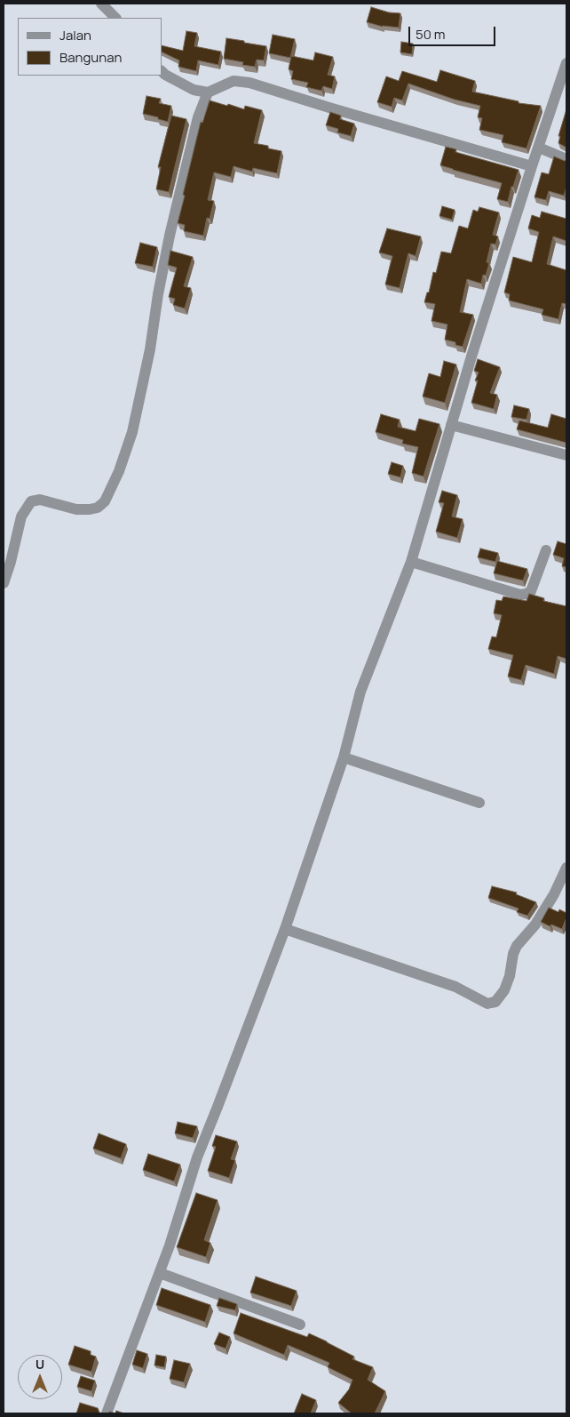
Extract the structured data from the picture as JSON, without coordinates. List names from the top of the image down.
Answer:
{
  "legend": ["Jalan", "Bangunan"],
  "scale_bar": "50 m",
  "north": "top"
}
